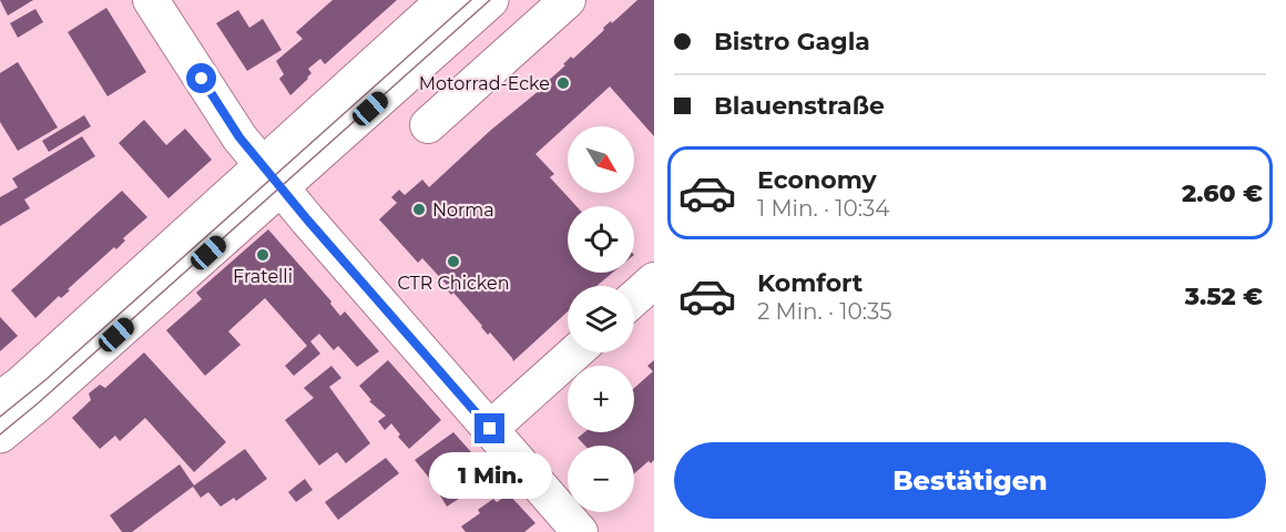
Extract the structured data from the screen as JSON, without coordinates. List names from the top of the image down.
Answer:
{
  "places": [
    "Motorrad-Ecke",
    "Norma",
    "Fratelli",
    "CTR Chicken"
  ],
  "north": "bottom right",
  "page": {
    "banner": ["Bistro Gagla", "Blauenstraße"],
    "map_buttons": ["+", "−"],
    "list": [
      {
        "name": "Economy",
        "note": "1 Min. · 10:34",
        "value": "2.60 €"
      },
      {
        "name": "Komfort",
        "note": "2 Min. · 10:35",
        "value": "3.52 €"
      }
    ],
    "buttons": "Bestätigen",
    "bubble": "1 Min."
  }
}
